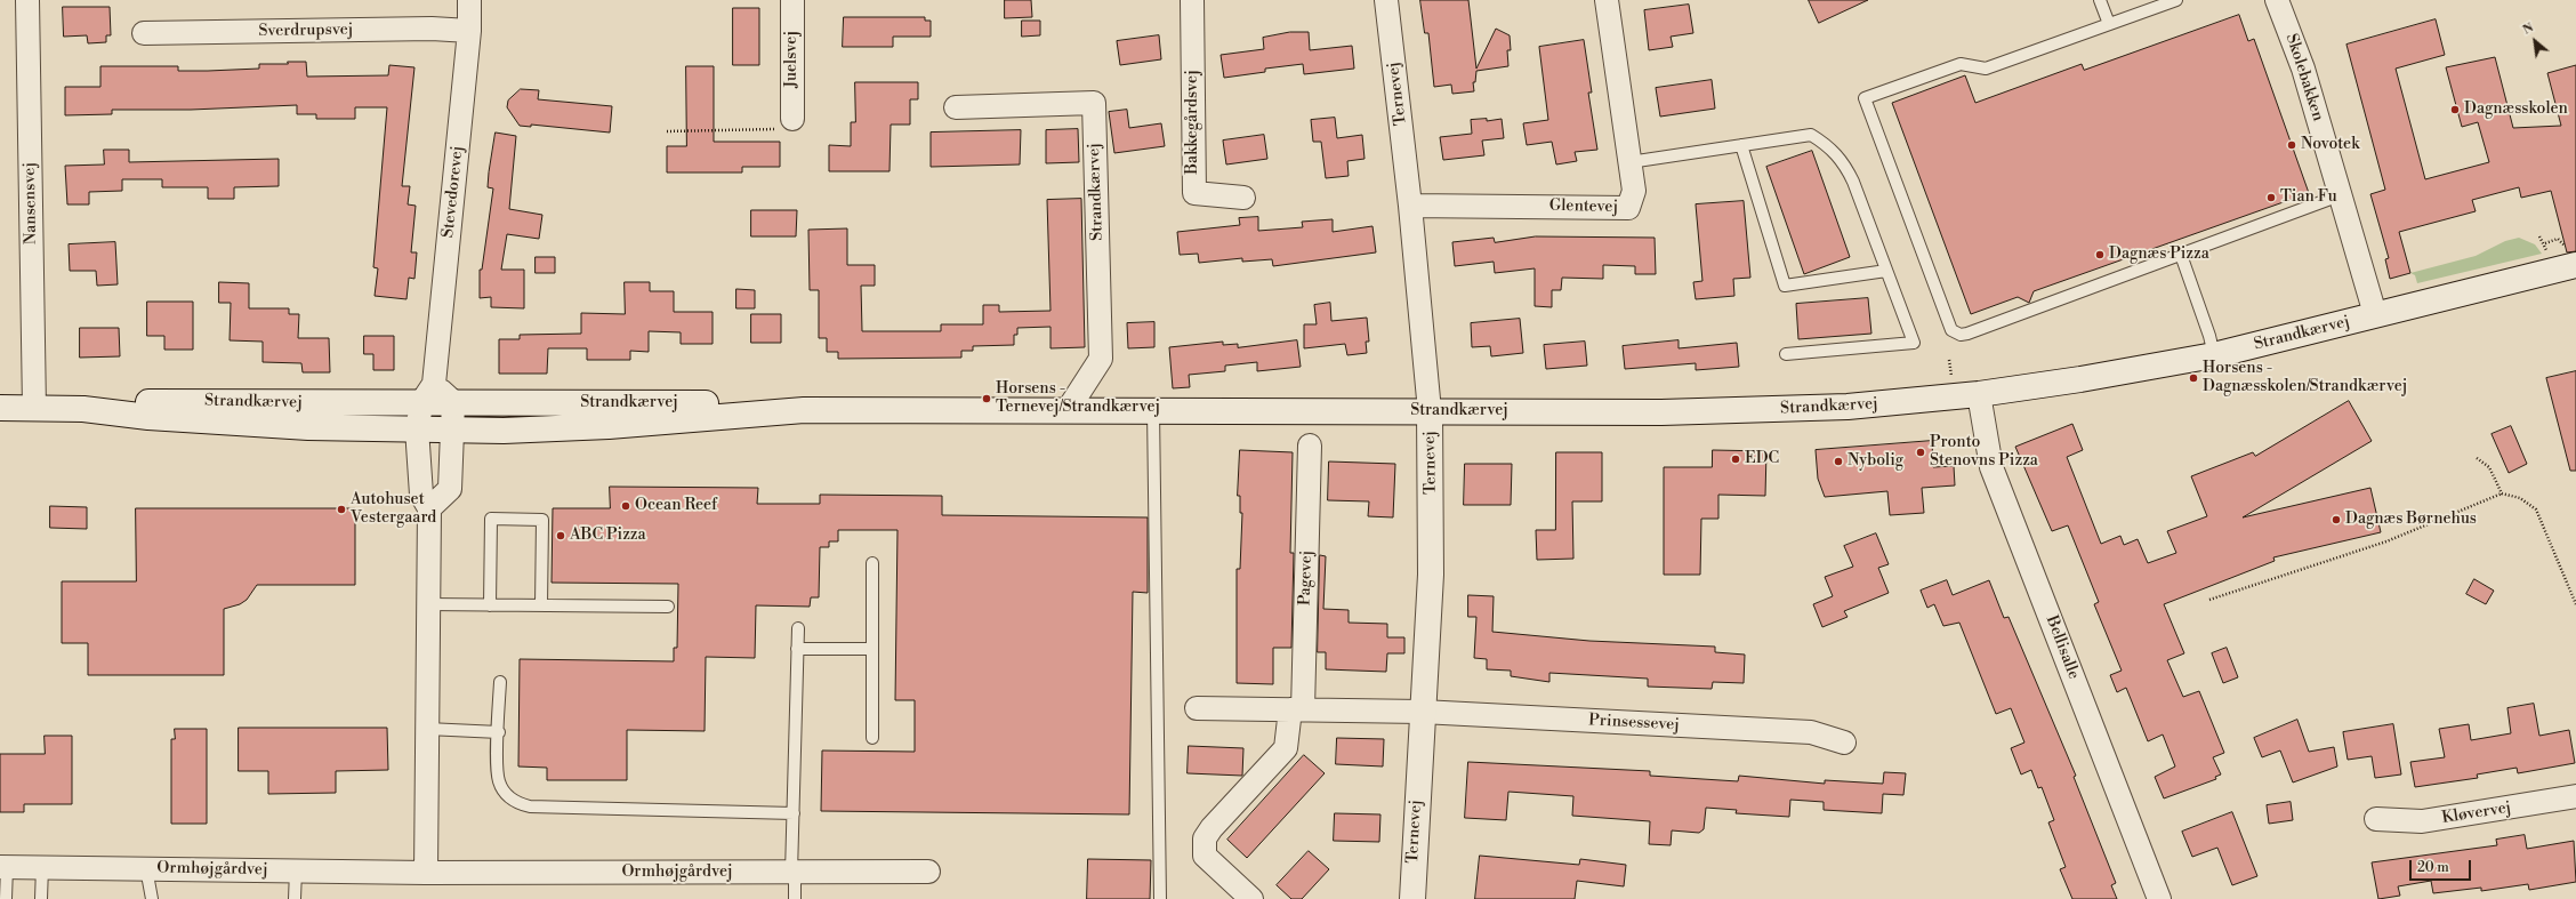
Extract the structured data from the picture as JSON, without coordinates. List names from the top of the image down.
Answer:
{
  "streets": {
    "main road": ["Ternevej", "Strandkærvej"],
    "street": [
      "Sverdrupsvej",
      "Juelsvej",
      "Skolebakken",
      "Bakkegårdsvej",
      "Stevedorevej",
      "Nansensvej",
      "Glentevej",
      "Pagevej",
      "Bellisalle",
      "Prinsessevej",
      "Kløvervej",
      "Ormhøjgårdvej"
    ]
  },
  "crossings": [
    ["Sverdrupsvej", "Stevedorevej"],
    ["Skolebakken", "Strandkærvej"],
    ["Ternevej", "Strandkærvej"],
    ["Ternevej", "Glentevej"],
    ["Ternevej", "Prinsessevej"],
    ["Stevedorevej", "Strandkærvej"],
    ["Strandkærvej", "Nansensvej"],
    ["Strandkærvej", "Bellisalle"]
  ],
  "places": [
    "Dagnæsskolen",
    "Novotek",
    "Tian Fu",
    "Dagnæs Pizza",
    "Horsens - Dagnæsskolen/Strandkærvej",
    "Horsens - Ternevej/Strandkærvej",
    "Pronto Stenovns Pizza",
    "EDC",
    "Nybolig",
    "Ocean Reef",
    "Autohuset Vestergaard",
    "Dagnæs Børnehus",
    "ABC Pizza"
  ],
  "scale_bar": "20 m",
  "north": "top left"
}
